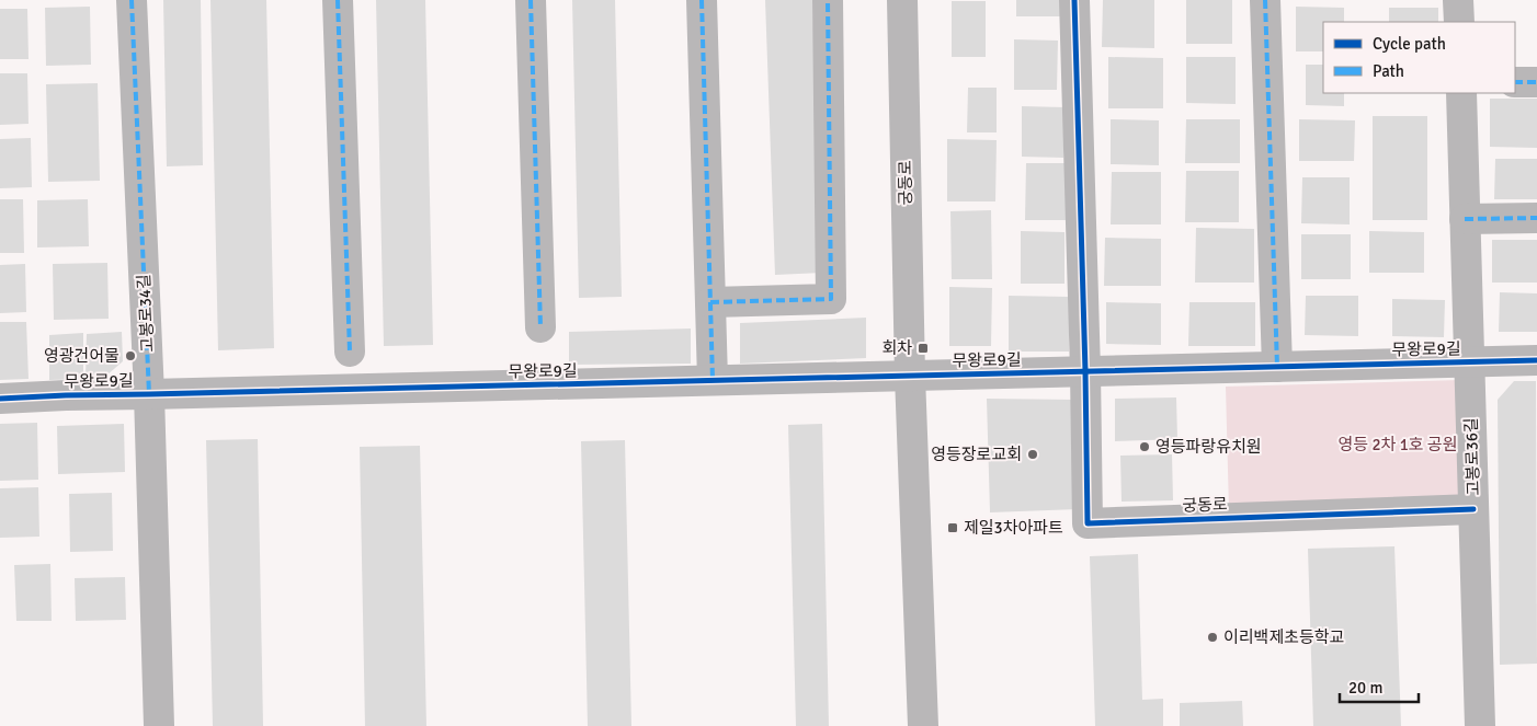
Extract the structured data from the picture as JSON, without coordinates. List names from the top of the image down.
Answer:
{
  "streets": {
    "street": [
      "궁동로",
      "고봉로34길",
      "무왕로9길",
      "고봉로36길"
    ]
  },
  "crossings": [
    ["궁동로", "무왕로9길"],
    ["궁동로", "고봉로36길"],
    ["고봉로34길", "무왕로9길"],
    ["무왕로9길", "고봉로36길"]
  ],
  "parks": ["영등 2차 1호 공원"],
  "places": {
    "transit": ["회차", "제일3차아파트"],
    "other": [
      "영광건어물",
      "영등파랑유치원",
      "영등장로교회",
      "이리백제초등학교"
    ]
  },
  "legend": ["Cycle path", "Path"],
  "scale_bar": "20 m"
}
